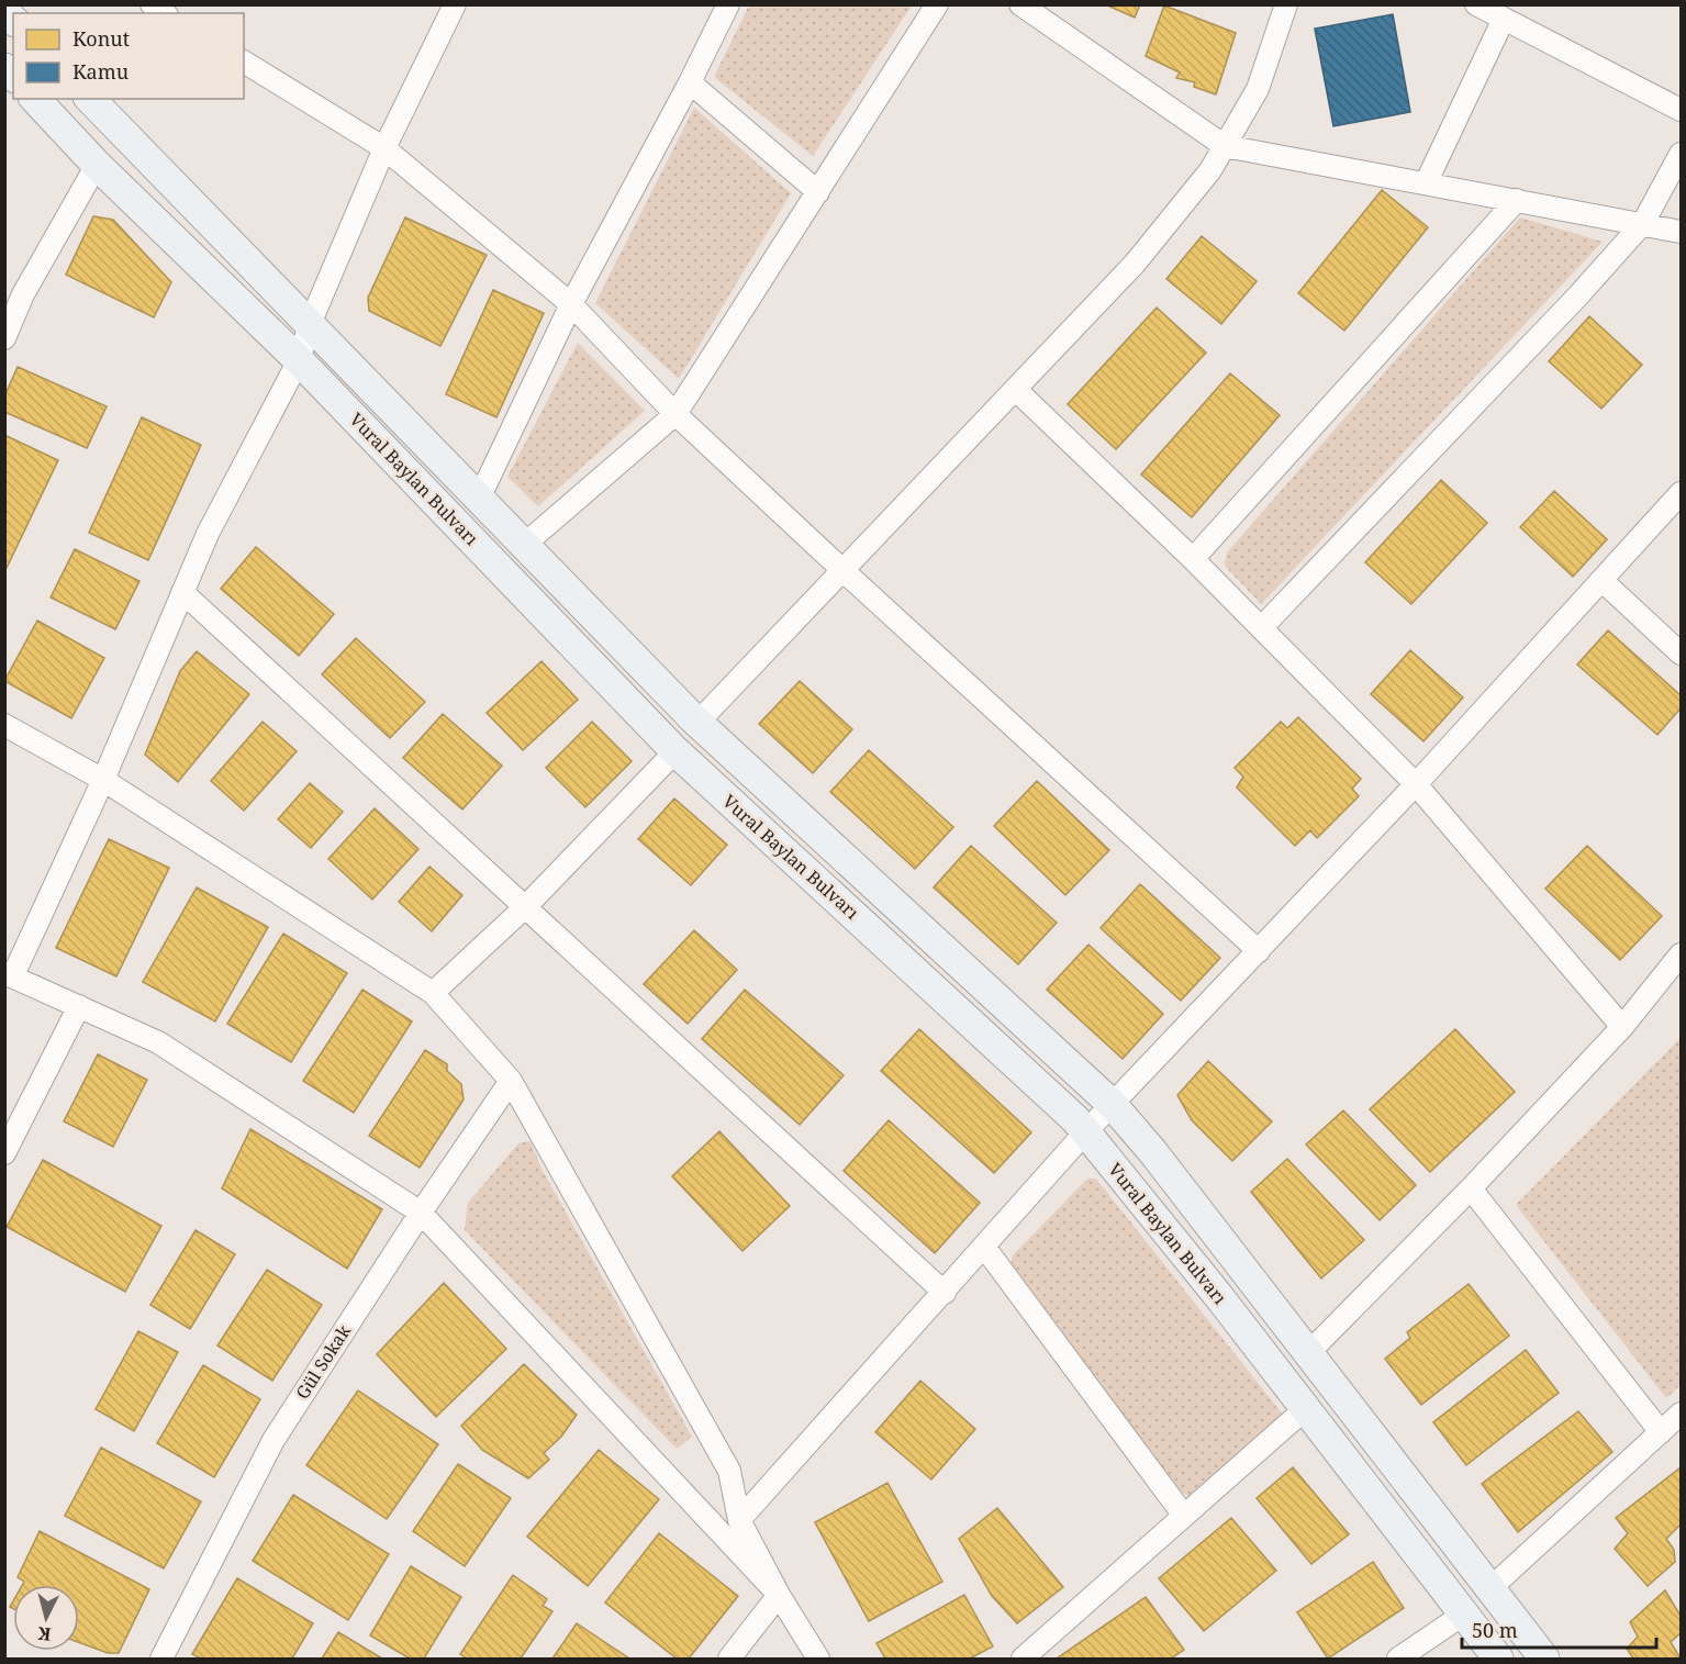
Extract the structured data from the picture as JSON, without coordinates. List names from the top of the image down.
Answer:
{
  "streets": {
    "main road": ["Vural Baylan Bulvarı"],
    "street": ["Gül Sokak"]
  },
  "legend": ["Konut", "Kamu"],
  "scale_bar": "50 m",
  "north": "bottom"
}
